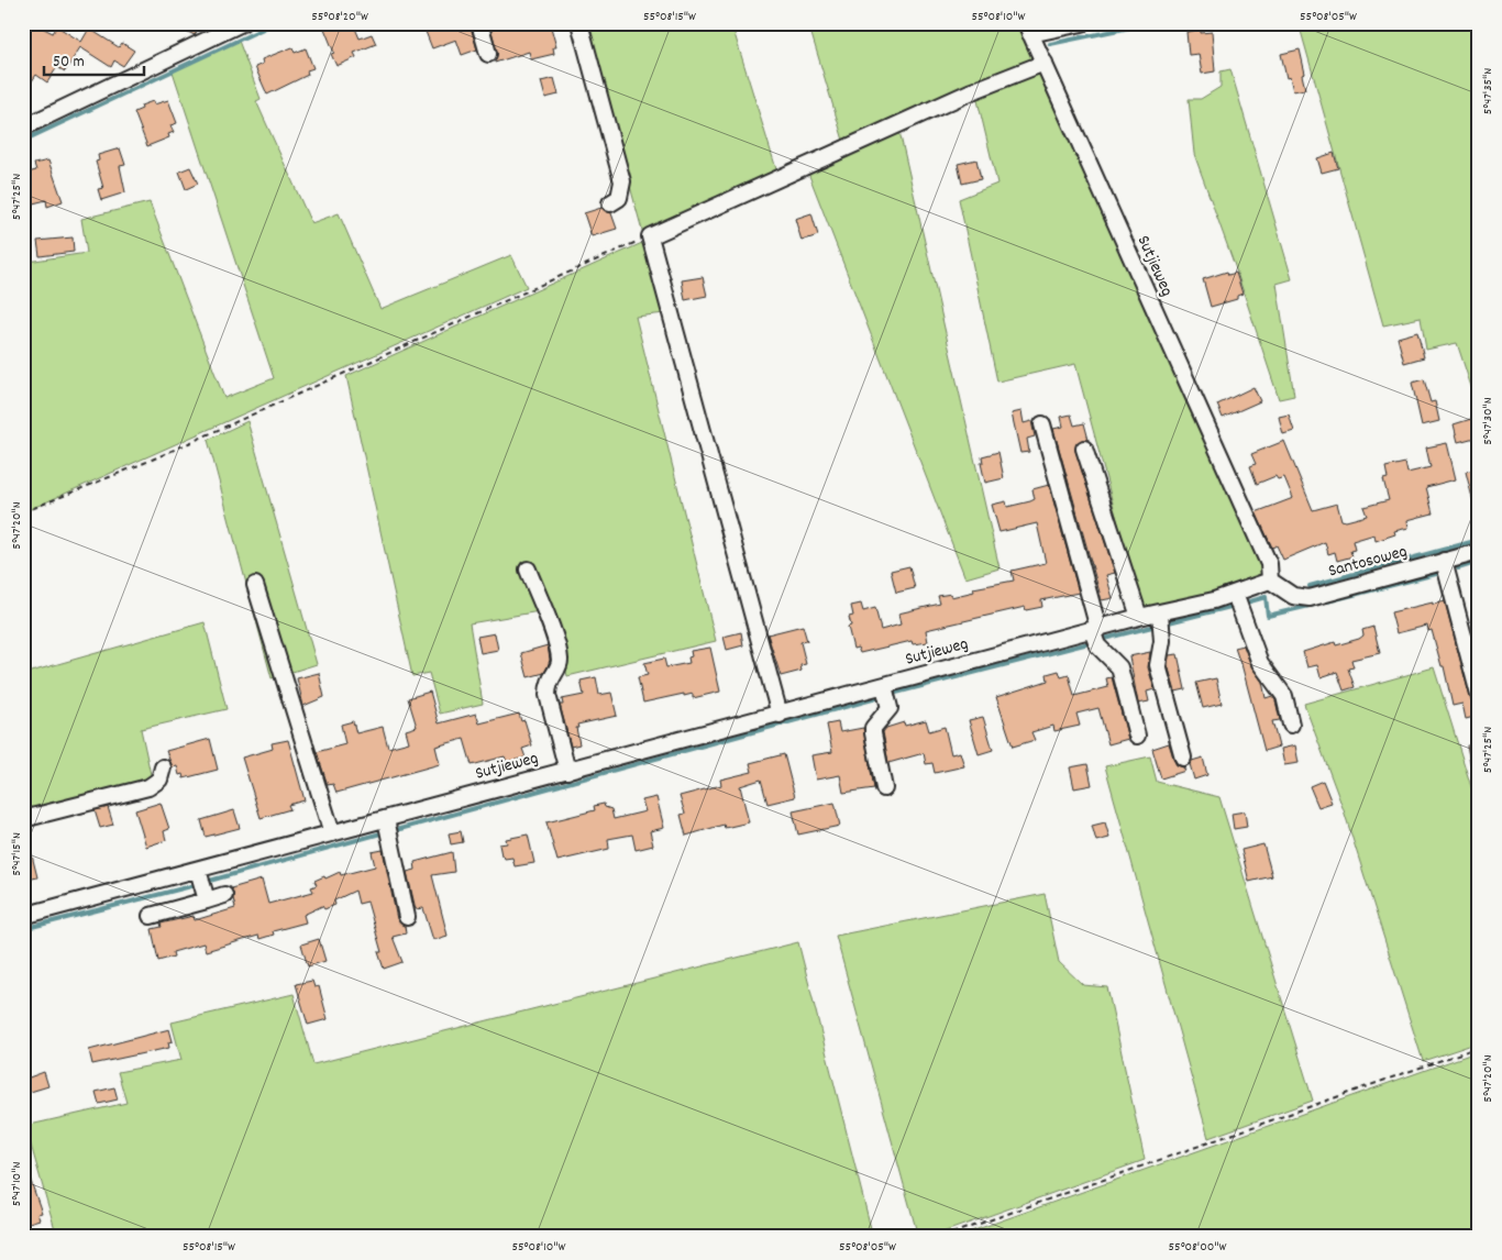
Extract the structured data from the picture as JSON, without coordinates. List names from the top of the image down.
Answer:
{
  "streets": {
    "street": ["Sutjieweg", "Santosoweg"]
  },
  "crossings": [
    ["Sutjieweg", "Santosoweg"]
  ],
  "scale_bar": "50 m",
  "coordinates": [
    "55°08'20\"W",
    "55°08'15\"W",
    "55°08'10\"W",
    "55°08'05\"W",
    "5°47'35\"N",
    "5°47'25\"N",
    "5°47'30\"N",
    "5°47'20\"N",
    "5°47'15\"N",
    "5°47'10\"N",
    "55°08'00\"W"
  ]
}
